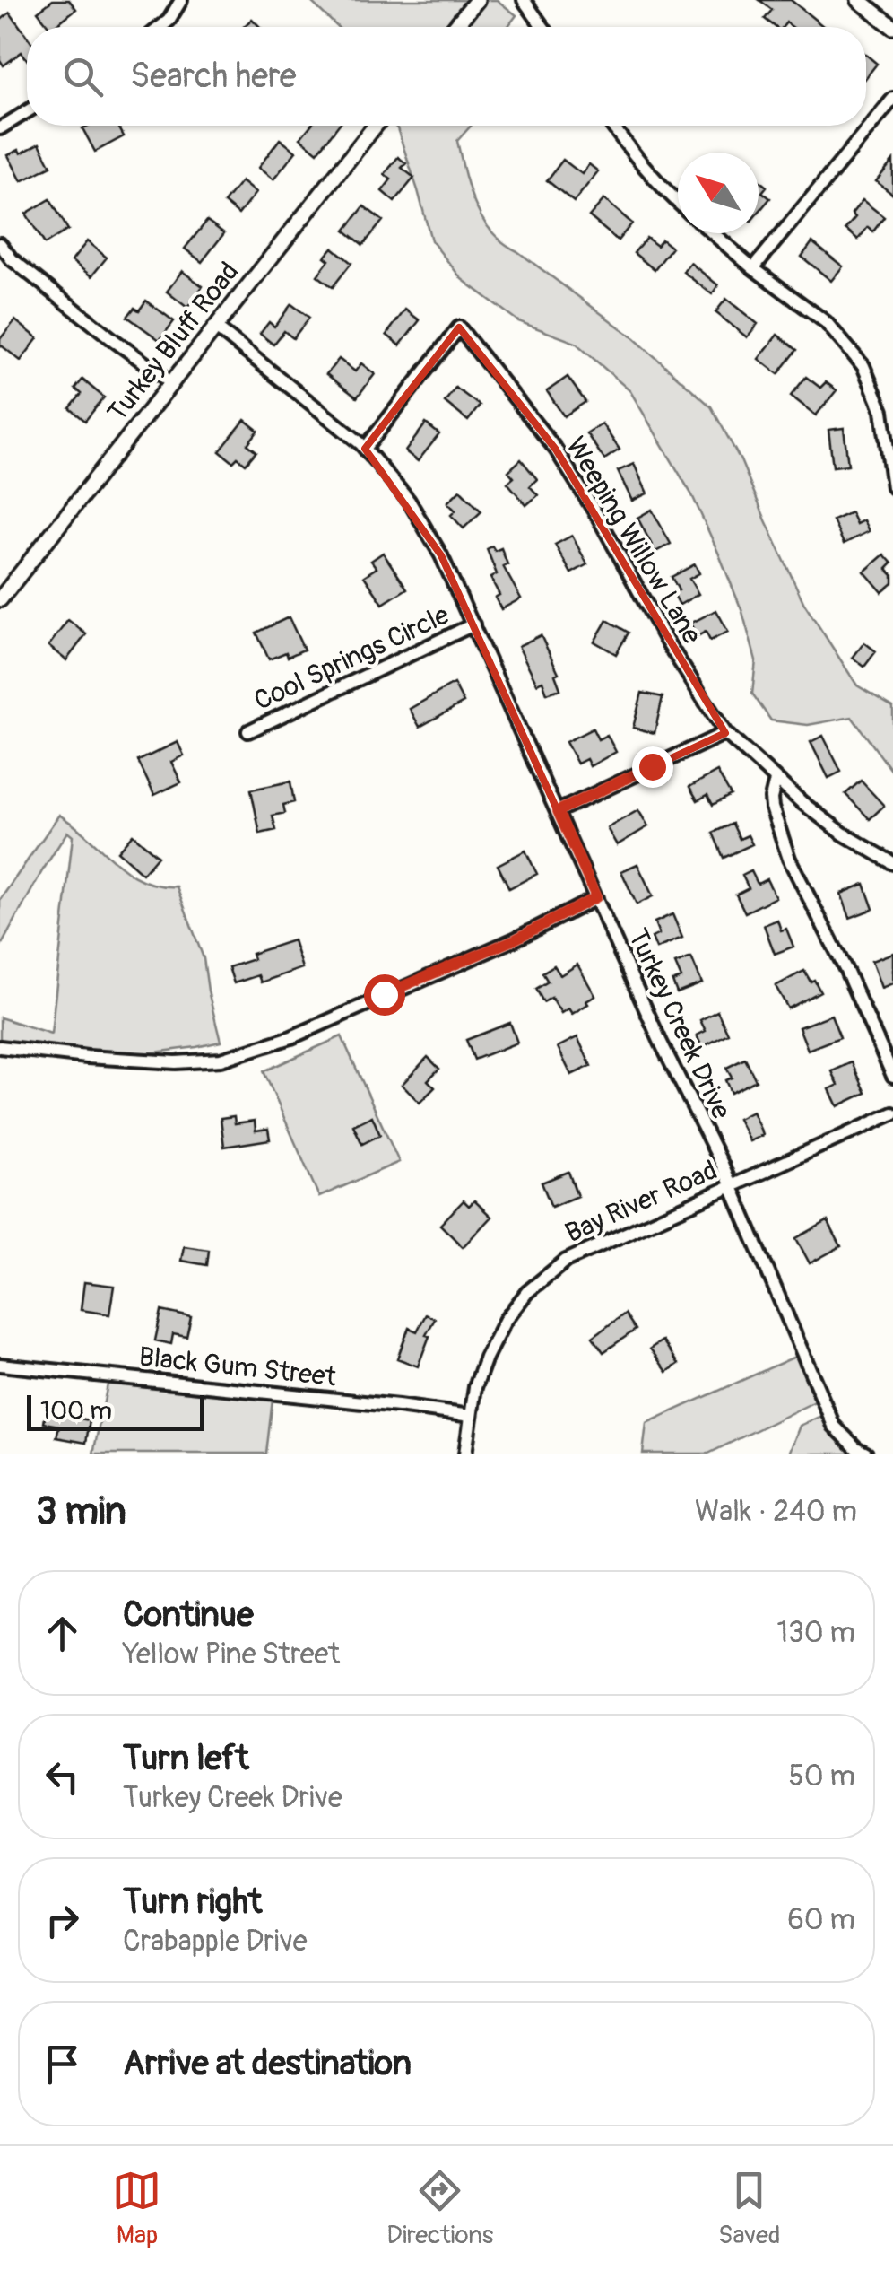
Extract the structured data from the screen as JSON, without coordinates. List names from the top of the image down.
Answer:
{
  "streets": {
    "street": [
      "Turkey Bluff Road",
      "Weeping Willow Lane",
      "Cool Springs Circle",
      "Turkey Creek Drive",
      "Bay River Road",
      "Black Gum Street"
    ]
  },
  "crossings": [
    ["Turkey Bluff Road", "Turkey Creek Drive"],
    ["Weeping Willow Lane", "Turkey Creek Drive"],
    ["Cool Springs Circle", "Turkey Creek Drive"],
    ["Turkey Creek Drive", "Bay River Road"],
    ["Bay River Road", "Black Gum Street"]
  ],
  "scale_bar": "100 m",
  "north": "top left",
  "page": {
    "search": "Search here",
    "scale": "100 m",
    "heading": ["3 min", "Walk · 240 m"],
    "list": [
      ["Continue", "Yellow Pine Street", "130 m"],
      ["Turn left", "Turkey Creek Drive", "50 m"],
      ["Turn right", "Crabapple Drive", "60 m"],
      "Arrive at destination"
    ],
    "nav": ["Map", "Directions", "Saved"]
  }
}
